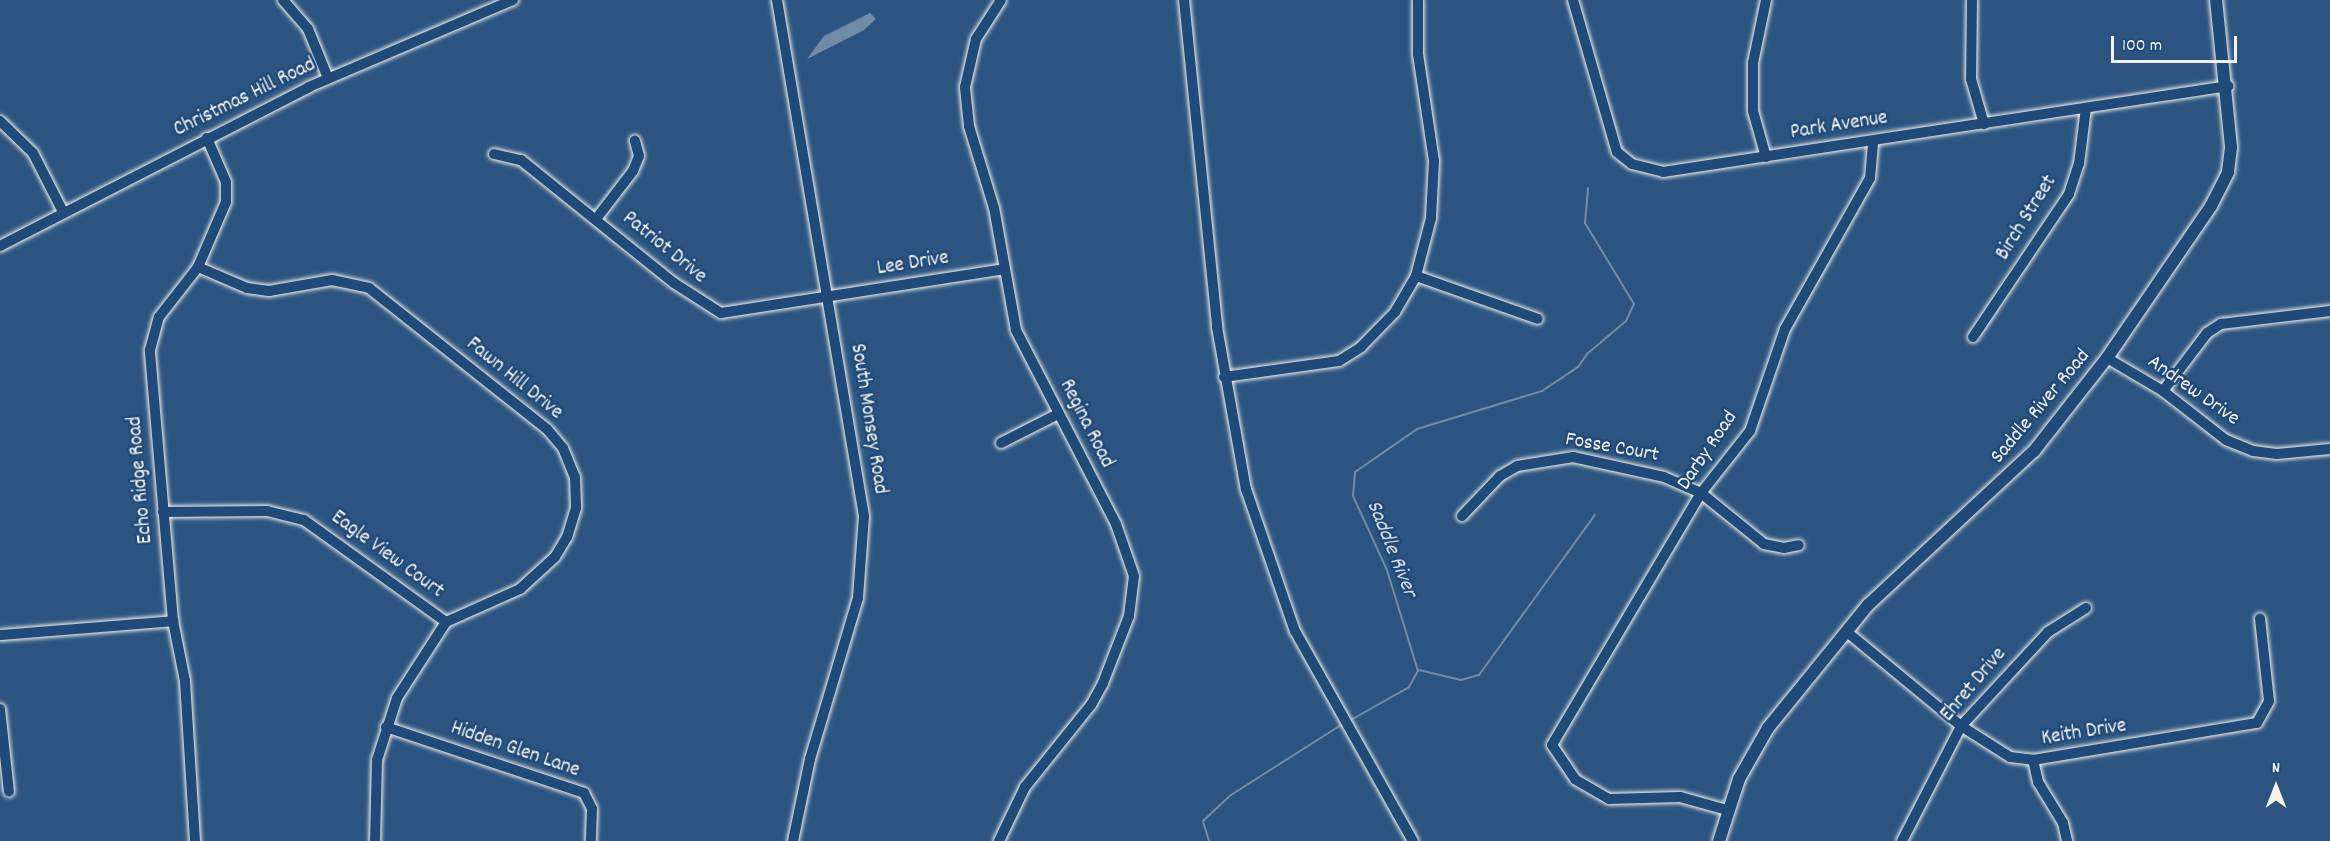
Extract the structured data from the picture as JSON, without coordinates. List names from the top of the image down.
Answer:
{
  "streets": {
    "main road": ["Saddle River Road"],
    "street": [
      "Christmas Hill Road",
      "Park Avenue",
      "Birch Street",
      "Patriot Drive",
      "Lee Drive",
      "Fawn Hill Drive",
      "Andrew Drive",
      "South Monsey Road",
      "Regina Road",
      "Fosse Court",
      "Darby Road",
      "Echo Ridge Road",
      "Eagle View Court",
      "Ehret Drive",
      "Keith Drive",
      "Hidden Glen Lane"
    ]
  },
  "crossings": [
    ["Christmas Hill Road", "Echo Ridge Road"],
    ["Park Avenue", "Birch Street"],
    ["Park Avenue", "Saddle River Road"],
    ["Park Avenue", "Darby Road"],
    ["Patriot Drive", "Lee Drive"],
    ["Patriot Drive", "South Monsey Road"],
    ["Lee Drive", "South Monsey Road"],
    ["Lee Drive", "Regina Road"],
    ["Fawn Hill Drive", "Echo Ridge Road"],
    ["Fawn Hill Drive", "Eagle View Court"],
    ["Andrew Drive", "Saddle River Road"],
    ["Saddle River Road", "Darby Road"],
    ["Saddle River Road", "Keith Drive"],
    ["Fosse Court", "Darby Road"],
    ["Echo Ridge Road", "Eagle View Court"],
    ["Ehret Drive", "Keith Drive"]
  ],
  "water": ["Saddle River"],
  "scale_bar": "100 m",
  "north": "top"
}
